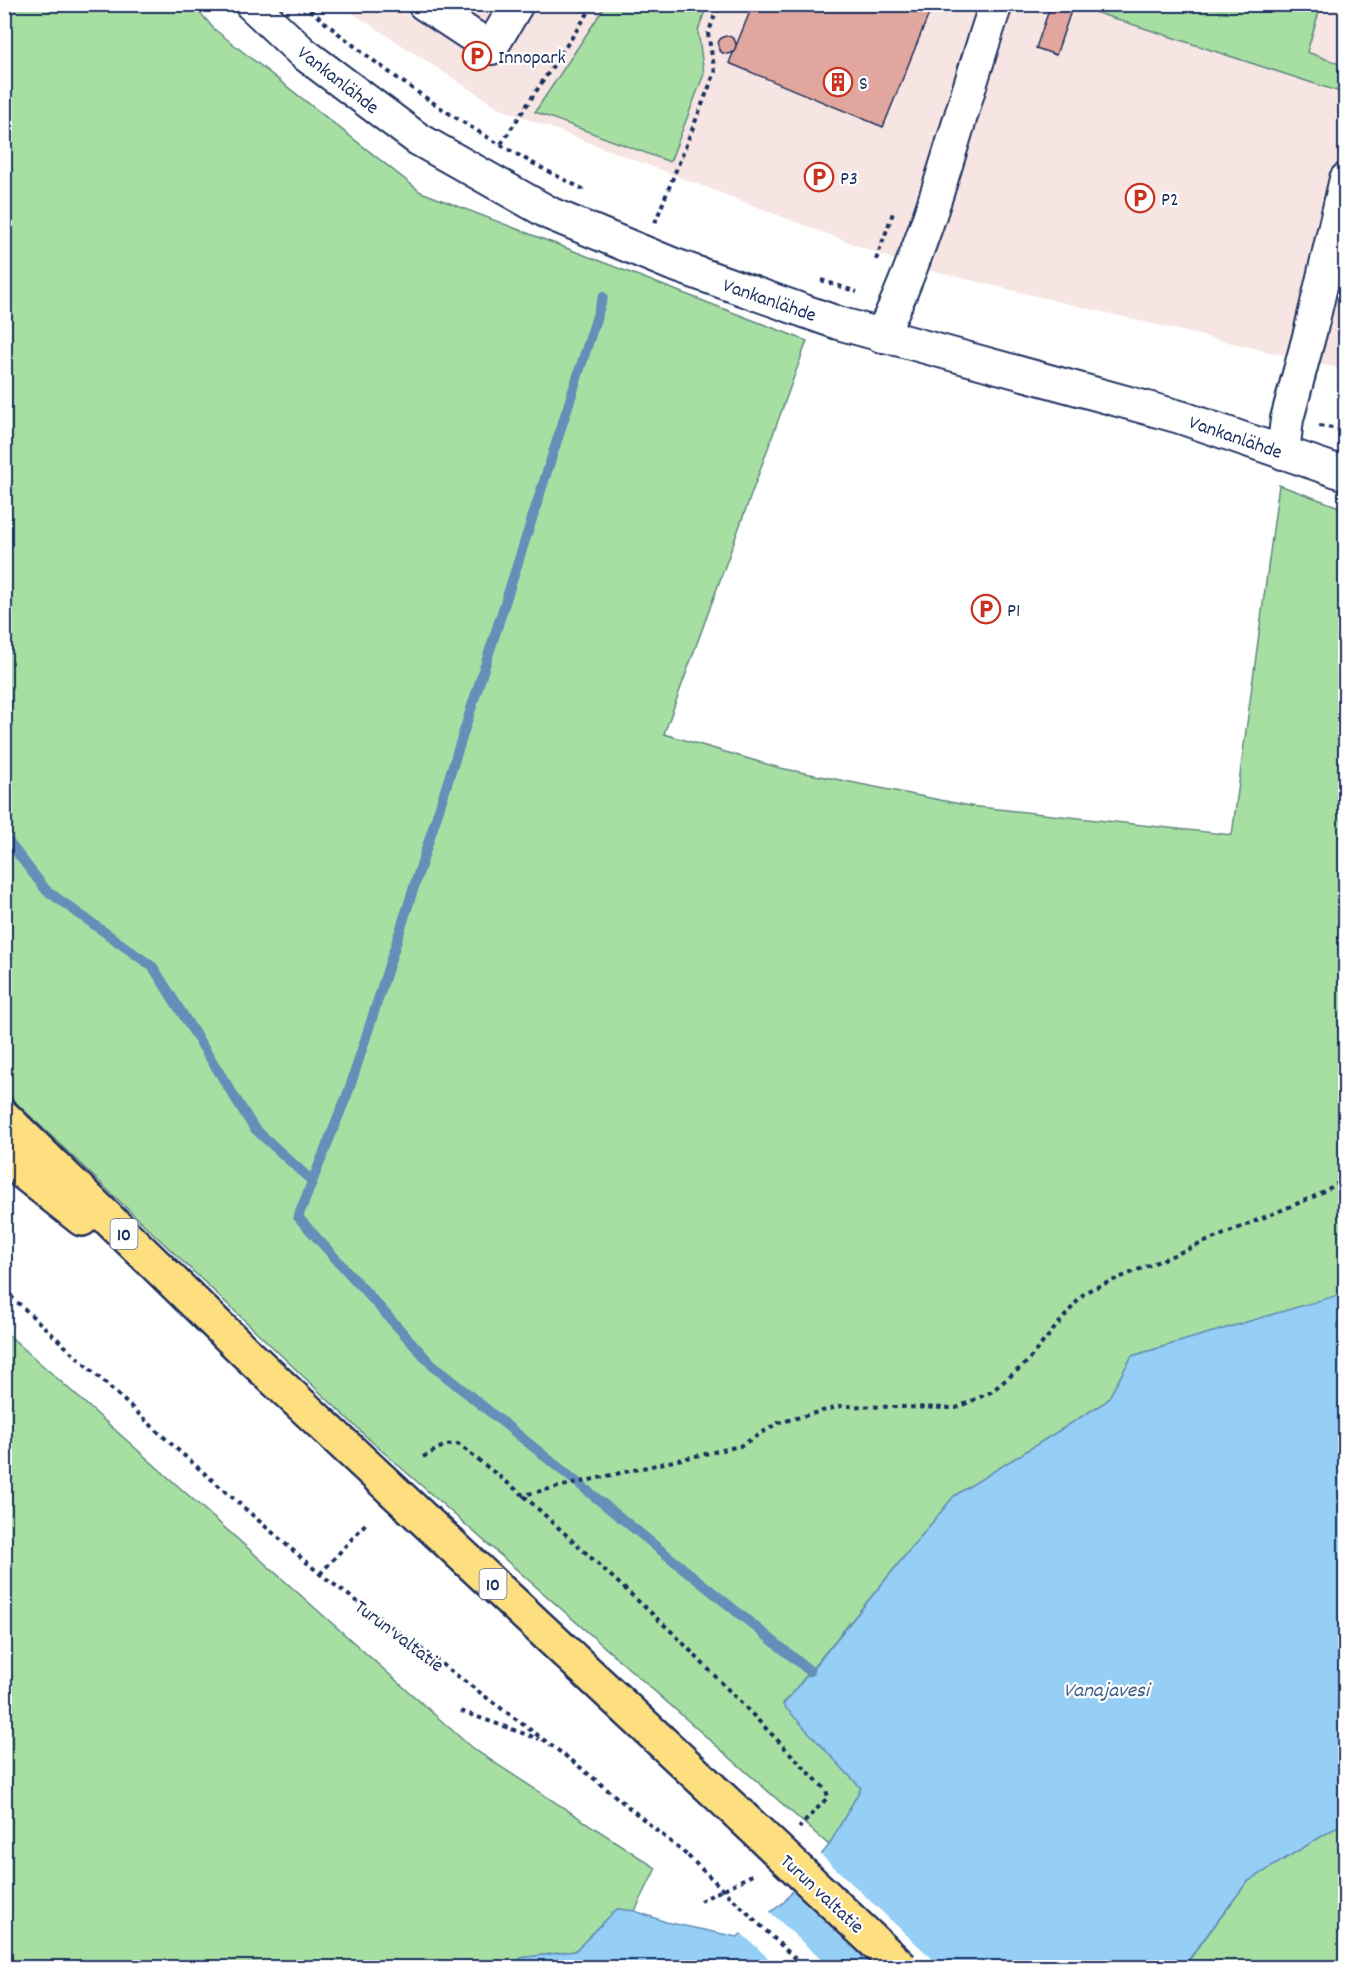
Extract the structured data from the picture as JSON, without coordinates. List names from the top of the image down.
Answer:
{
  "streets": {
    "highway": ["10", "Turun valtatie"],
    "street": ["Vankanlähde"]
  },
  "water": ["Vanajavesi"],
  "places": {
    "parking": [
      "Innopark",
      "P3",
      "P2",
      "P1"
    ],
    "building": ["S"]
  }
}
